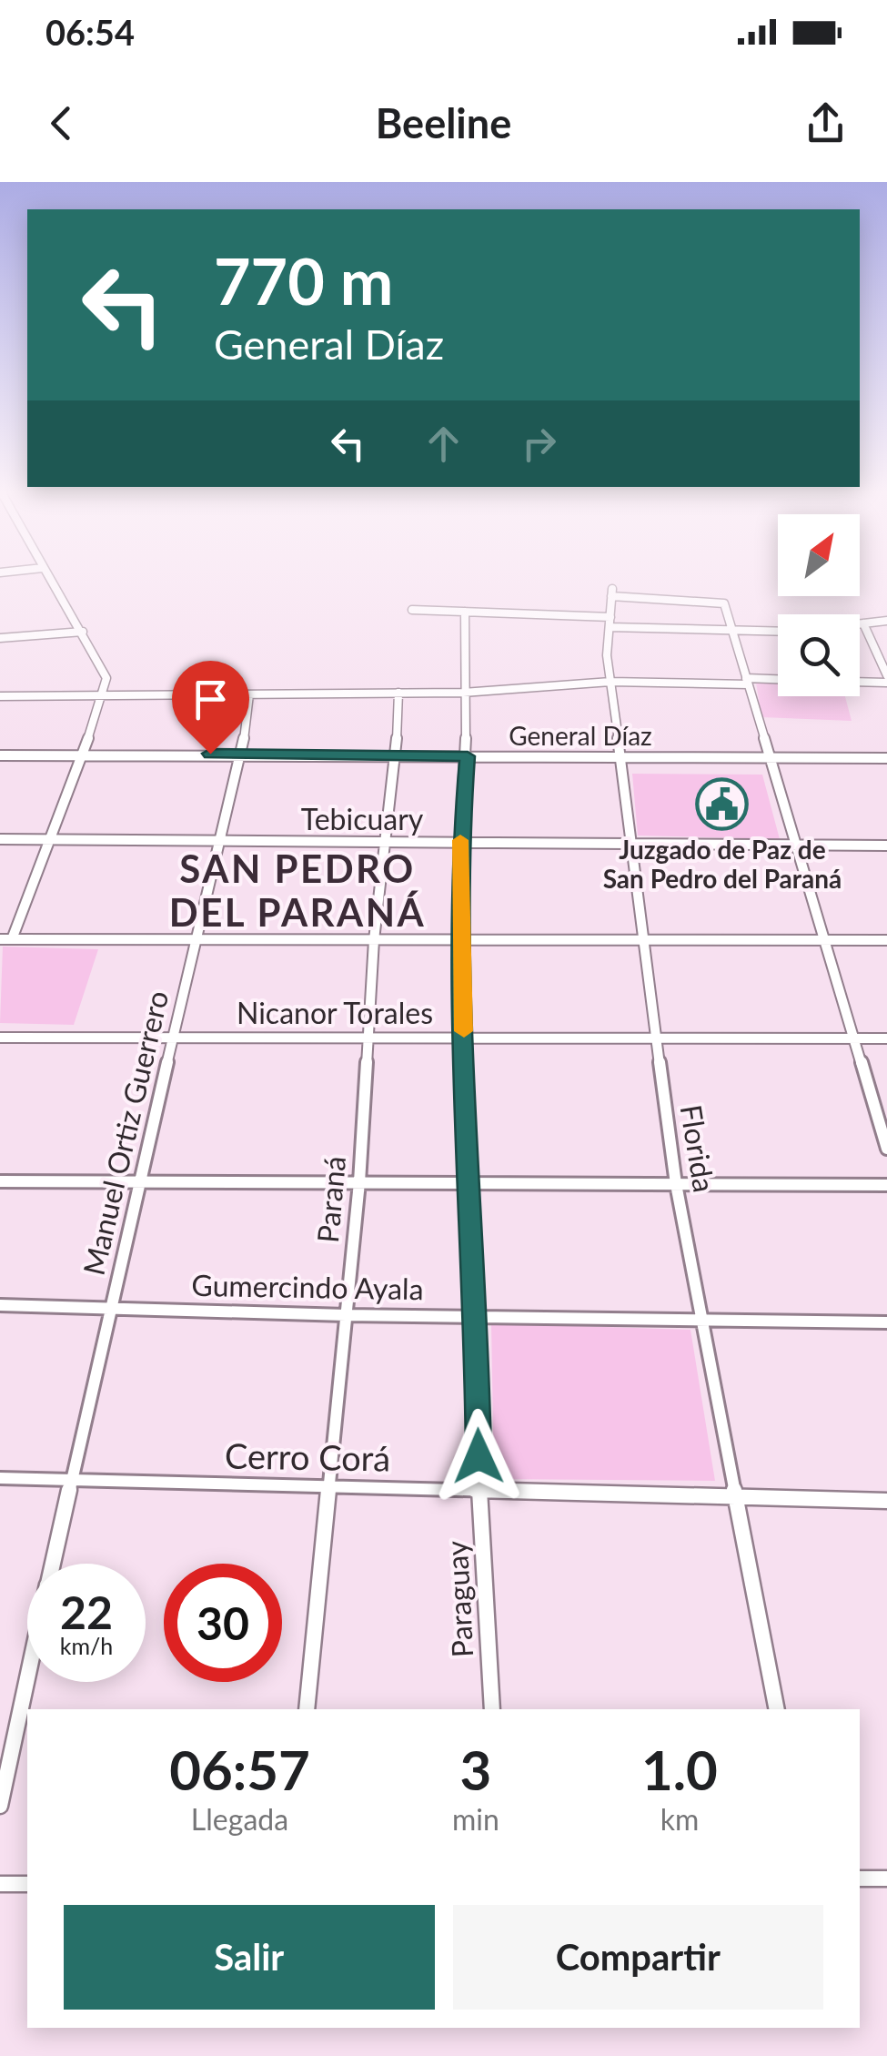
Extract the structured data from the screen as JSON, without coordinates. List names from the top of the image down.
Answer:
{
  "streets": {
    "street": [
      "General Díaz",
      "Tebicuary",
      "Nicanor Torales",
      "Manuel Ortiz Guerrero",
      "Florida",
      "Paraná",
      "Gumercindo Ayala",
      "Cerro Corá",
      "Paraguay"
    ]
  },
  "crossings": [
    ["General Díaz", "Manuel Ortiz Guerrero"],
    ["General Díaz", "Florida"],
    ["General Díaz", "Paraná"],
    ["General Díaz", "Paraguay"],
    ["Tebicuary", "Manuel Ortiz Guerrero"],
    ["Tebicuary", "Florida"],
    ["Tebicuary", "Paraná"],
    ["Tebicuary", "Paraguay"],
    ["Nicanor Torales", "Manuel Ortiz Guerrero"],
    ["Nicanor Torales", "Florida"],
    ["Nicanor Torales", "Paraná"],
    ["Nicanor Torales", "Paraguay"],
    ["Manuel Ortiz Guerrero", "Gumercindo Ayala"],
    ["Manuel Ortiz Guerrero", "Cerro Corá"],
    ["Florida", "Gumercindo Ayala"],
    ["Florida", "Cerro Corá"],
    ["Paraná", "Gumercindo Ayala"],
    ["Paraná", "Cerro Corá"],
    ["Gumercindo Ayala", "Paraguay"],
    ["Cerro Corá", "Paraguay"]
  ],
  "districts": ["SAN PEDRO DEL PARANÁ"],
  "places": {
    "public building": ["Juzgado de Paz de San Pedro del Paraná"]
  },
  "north": "top right",
  "page": {
    "status": "06:54",
    "header": "Beeline",
    "turn": ["770 m", "General Díaz"],
    "speed": "22 km/h",
    "limit": "30",
    "eta": [
      "06:57",
      "Llegada",
      "3",
      "min",
      "1.0",
      "km"
    ],
    "buttons": ["Salir", "Compartir"]
  }
}
